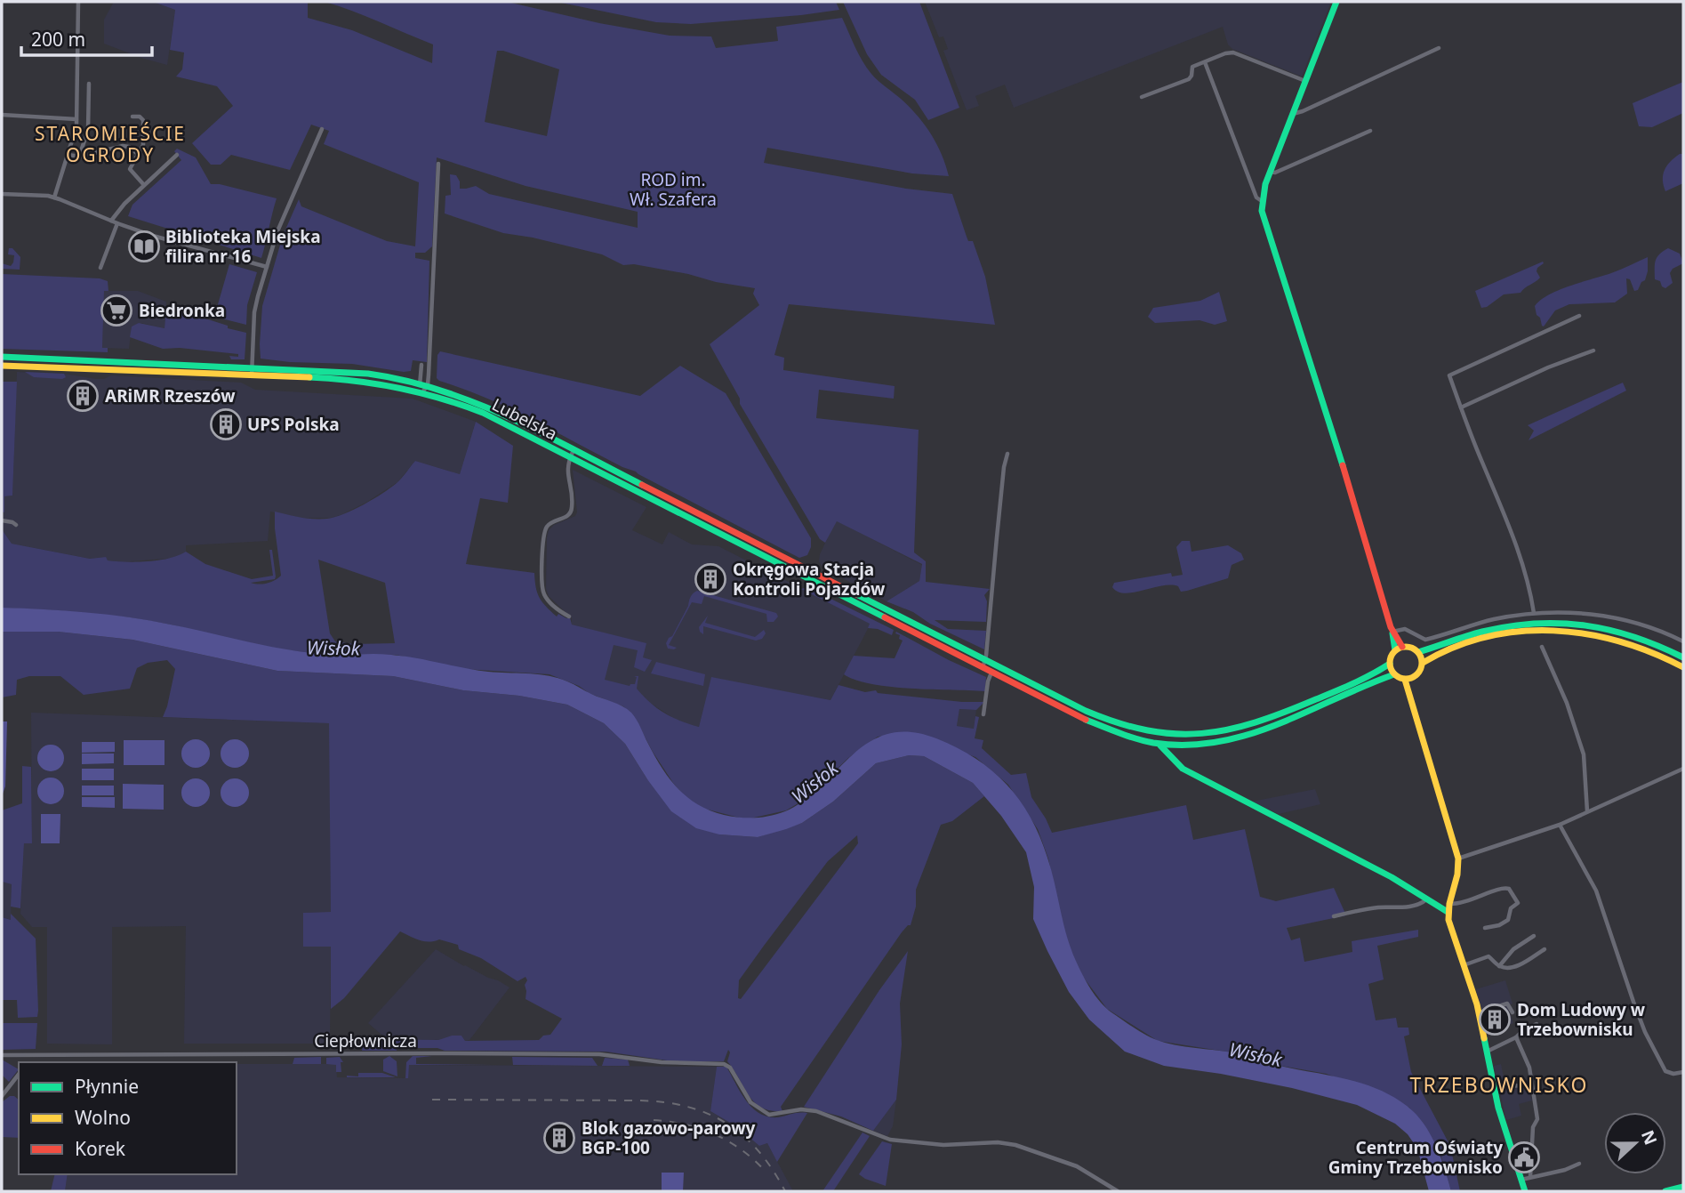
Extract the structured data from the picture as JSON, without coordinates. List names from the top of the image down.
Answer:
{
  "streets": {
    "main road": ["Lubelska"],
    "street": ["Ciepłownicza"]
  },
  "districts": ["STAROMIEŚCIE OGRODY", "TRZEBOWNISKO"],
  "water": ["Wisłok"],
  "parks": ["ROD im. Wł. Szafera"],
  "places": {
    "library": ["Biblioteka Miejska filira nr 16"],
    "supermarket": ["Biedronka"],
    "building": [
      "ARiMR Rzeszów",
      "UPS Polska",
      "Okręgowa Stacja Kontroli Pojazdów",
      "Dom Ludowy w Trzebownisku",
      "Blok gazowo-parowy BGP-100"
    ],
    "public building": ["Centrum Oświaty Gminy Trzebownisko"]
  },
  "legend": ["Płynnie", "Wolno", "Korek"],
  "scale_bar": "200 m",
  "north": "right"
}
